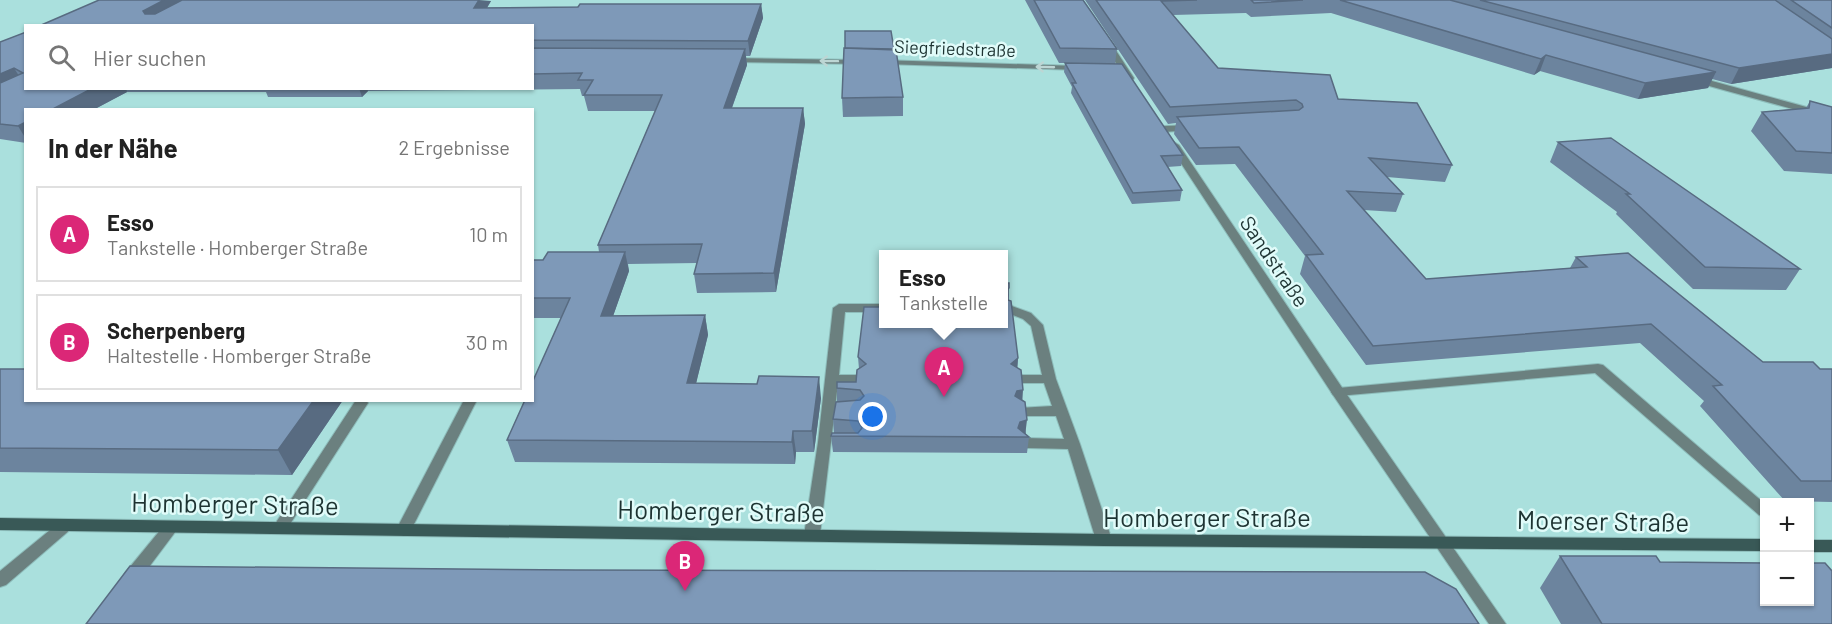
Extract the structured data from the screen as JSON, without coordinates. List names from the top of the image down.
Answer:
{
  "streets": {
    "main road": ["Homberger Straße", "Moerser Straße"],
    "street": ["Siegfriedstraße", "Sandstraße"]
  },
  "crossings": [
    ["Sandstraße", "Homberger Straße"],
    ["Sandstraße", "Moerser Straße"],
    ["Homberger Straße", "Moerser Straße"]
  ],
  "one_way": ["Siegfriedstraße"],
  "page": {
    "search": "Hier suchen",
    "heading": ["In der Nähe", "2 Ergebnisse"],
    "list": [
      {
        "mark": "A",
        "name": "Esso",
        "note": "Tankstelle · Homberger Straße",
        "value": "10 m"
      },
      {
        "mark": "B",
        "name": "Scherpenberg",
        "note": "Haltestelle · Homberger Straße",
        "value": "30 m"
      }
    ],
    "popup": ["Esso", "Tankstelle"],
    "pins": ["A", "B"],
    "map_buttons": ["+", "−"]
  }
}
